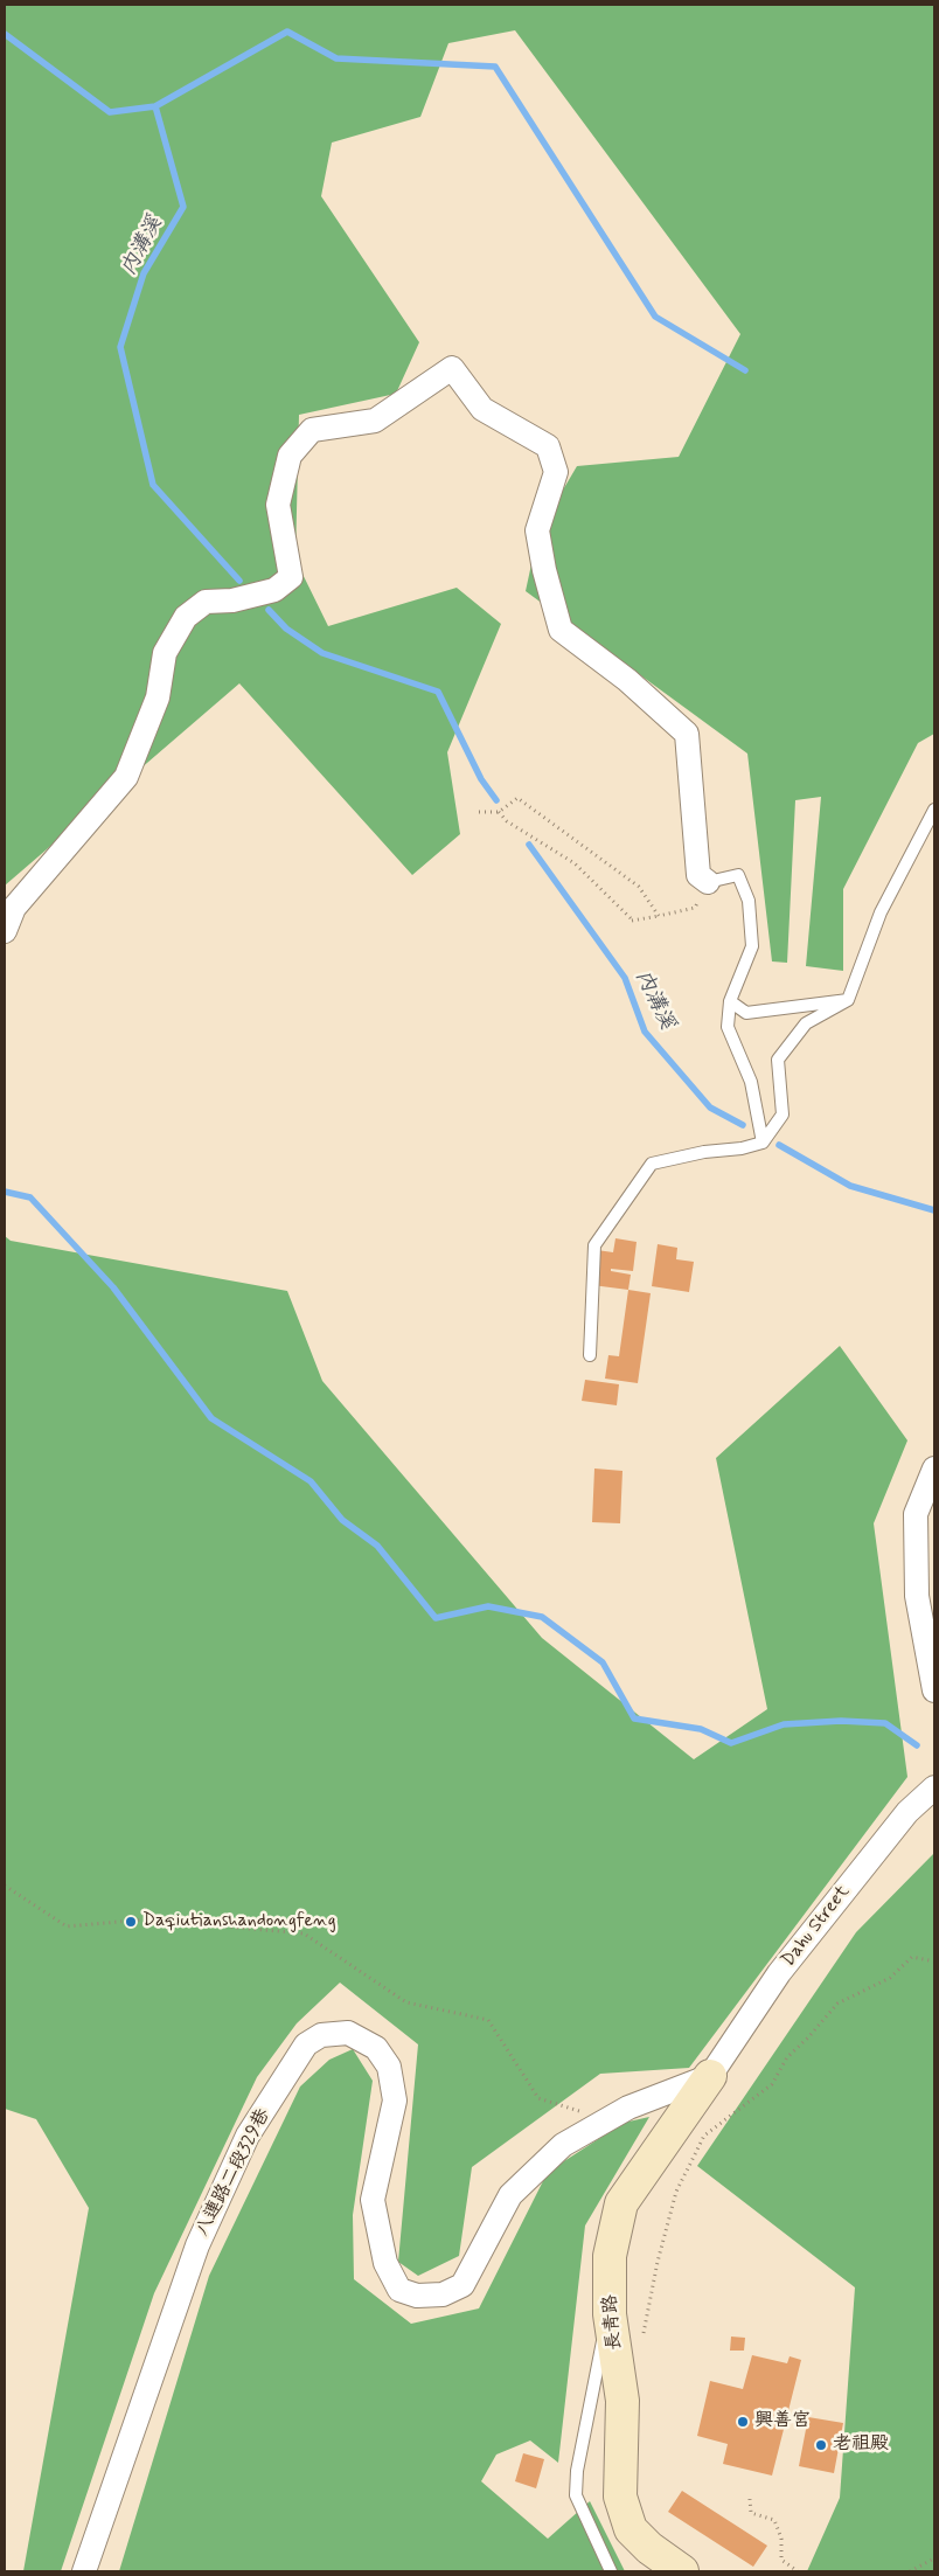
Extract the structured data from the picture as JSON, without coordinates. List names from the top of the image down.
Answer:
{
  "streets": {
    "street": ["Dahu Street", "八連路二段329巷", "長青路"]
  },
  "crossings": [
    ["Dahu Street", "八連路二段329巷"],
    ["Dahu Street", "長青路"],
    ["八連路二段329巷", "長青路"]
  ],
  "water": ["內溝溪"],
  "places": ["Daqiutianshandongfeng", "興善宮", "老祖殿"]
}
